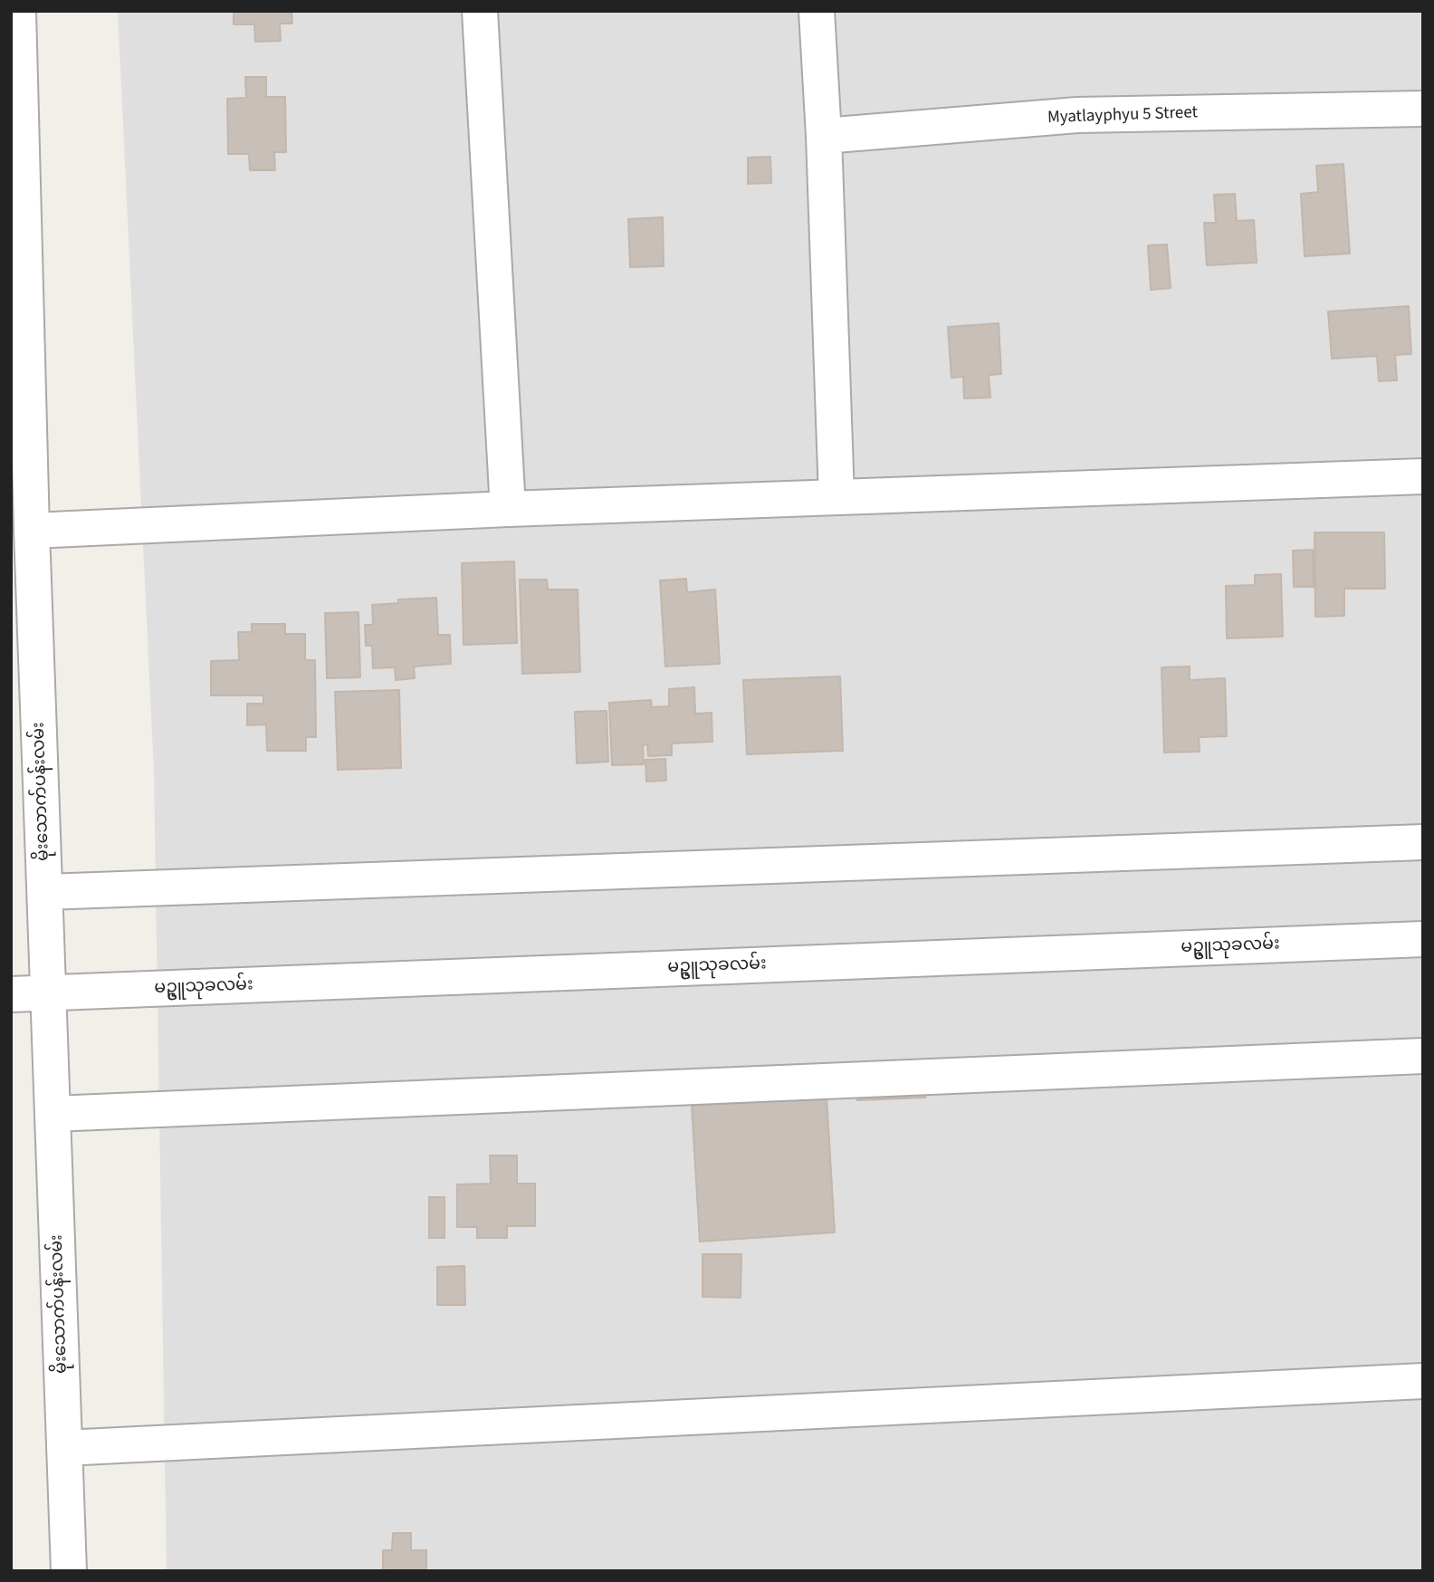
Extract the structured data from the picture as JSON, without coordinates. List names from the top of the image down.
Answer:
{
  "streets": {
    "street": ["Myatlayphyu 5 Street", "မိုးသောက်ပန်းလမ်း", "မဥ္ဇူသုခလမ်း"]
  },
  "crossings": [
    ["မိုးသောက်ပန်းလမ်း", "မဥ္ဇူသုခလမ်း"]
  ]
}
